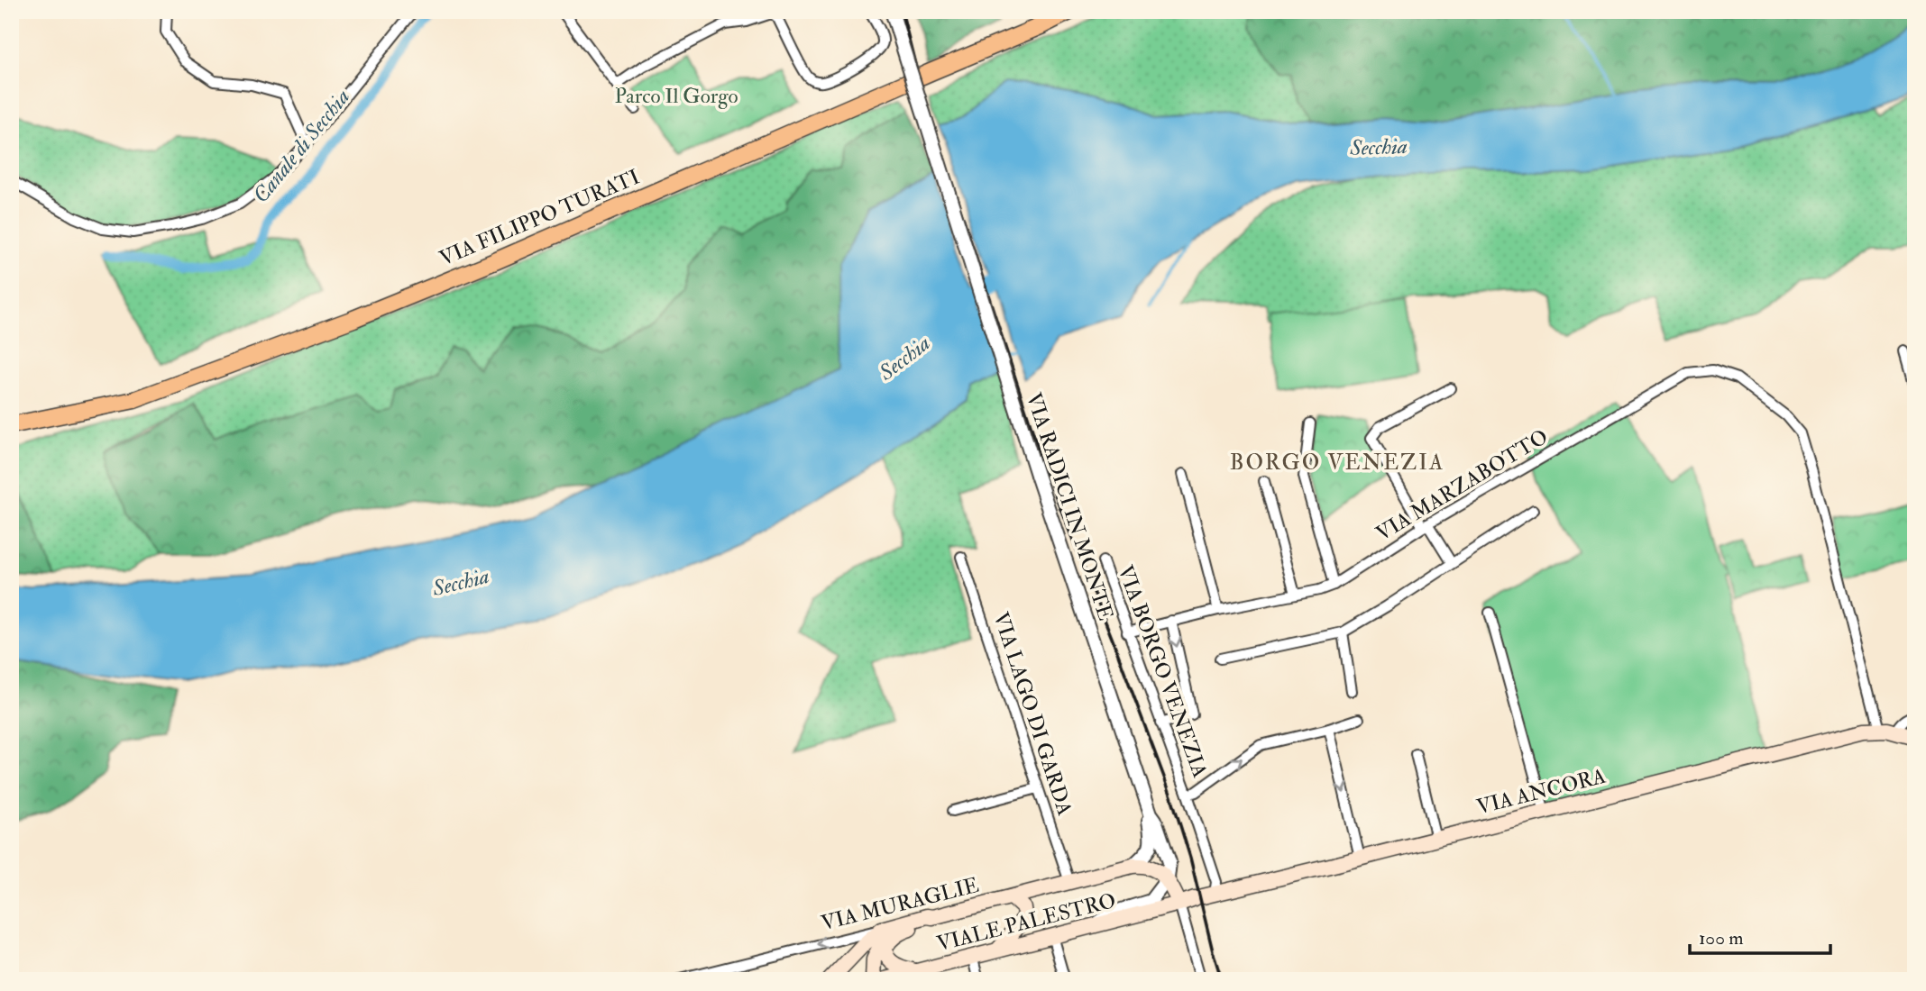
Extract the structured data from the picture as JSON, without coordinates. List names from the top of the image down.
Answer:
{
  "streets": {
    "main road": [
      "VIA FILIPPO TURATI",
      "VIA RADICI IN MONTE",
      "VIA ANCORA",
      "VIA MURAGLIE",
      "VIALE PALESTRO"
    ],
    "street": ["VIA MARZABOTTO", "VIA BORGO VENEZIA", "VIA LAGO DI GARDA"]
  },
  "crossings": [
    ["VIA MARZABOTTO", "VIA BORGO VENEZIA"],
    ["VIA MARZABOTTO", "VIA ANCORA"],
    ["VIA RADICI IN MONTE", "VIALE PALESTRO"],
    ["VIA BORGO VENEZIA", "VIA ANCORA"],
    ["VIA BORGO VENEZIA", "VIALE PALESTRO"],
    ["VIA LAGO DI GARDA", "VIA MURAGLIE"],
    ["VIA ANCORA", "VIALE PALESTRO"]
  ],
  "one_way": ["VIA MURAGLIE"],
  "districts": ["BORGO VENEZIA"],
  "water": ["Canale di Secchia", "Secchia"],
  "parks": ["Parco Il Gorgo"],
  "scale_bar": "100 m"
}
